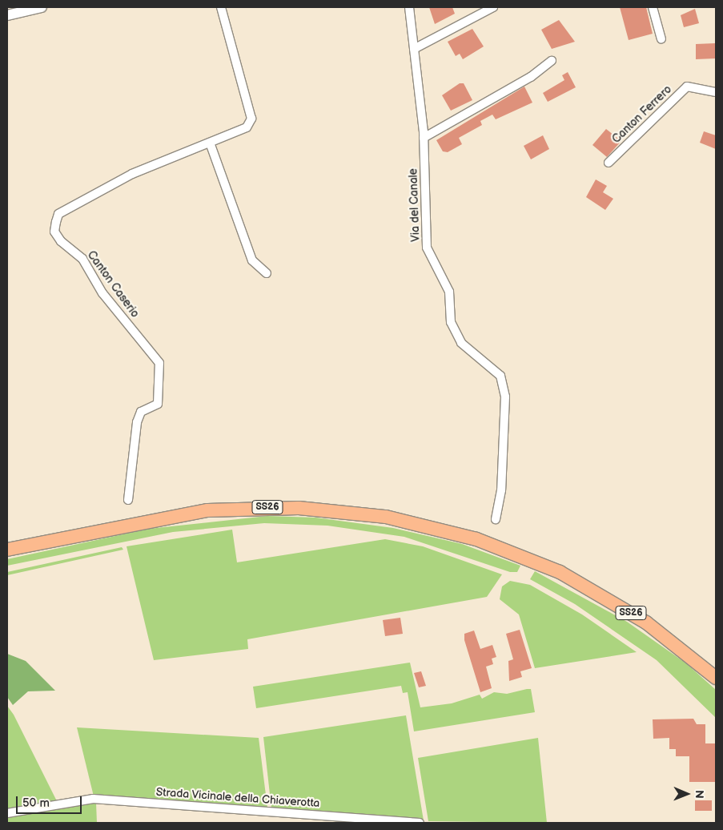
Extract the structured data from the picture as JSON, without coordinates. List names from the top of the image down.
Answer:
{
  "streets": {
    "main road": ["SS26"],
    "street": [
      "Canton Ferrero",
      "Via del Canale",
      "Canton Caserio",
      "Strada Vicinale della Chiaverotta"
    ]
  },
  "scale_bar": "50 m",
  "north": "right"
}
